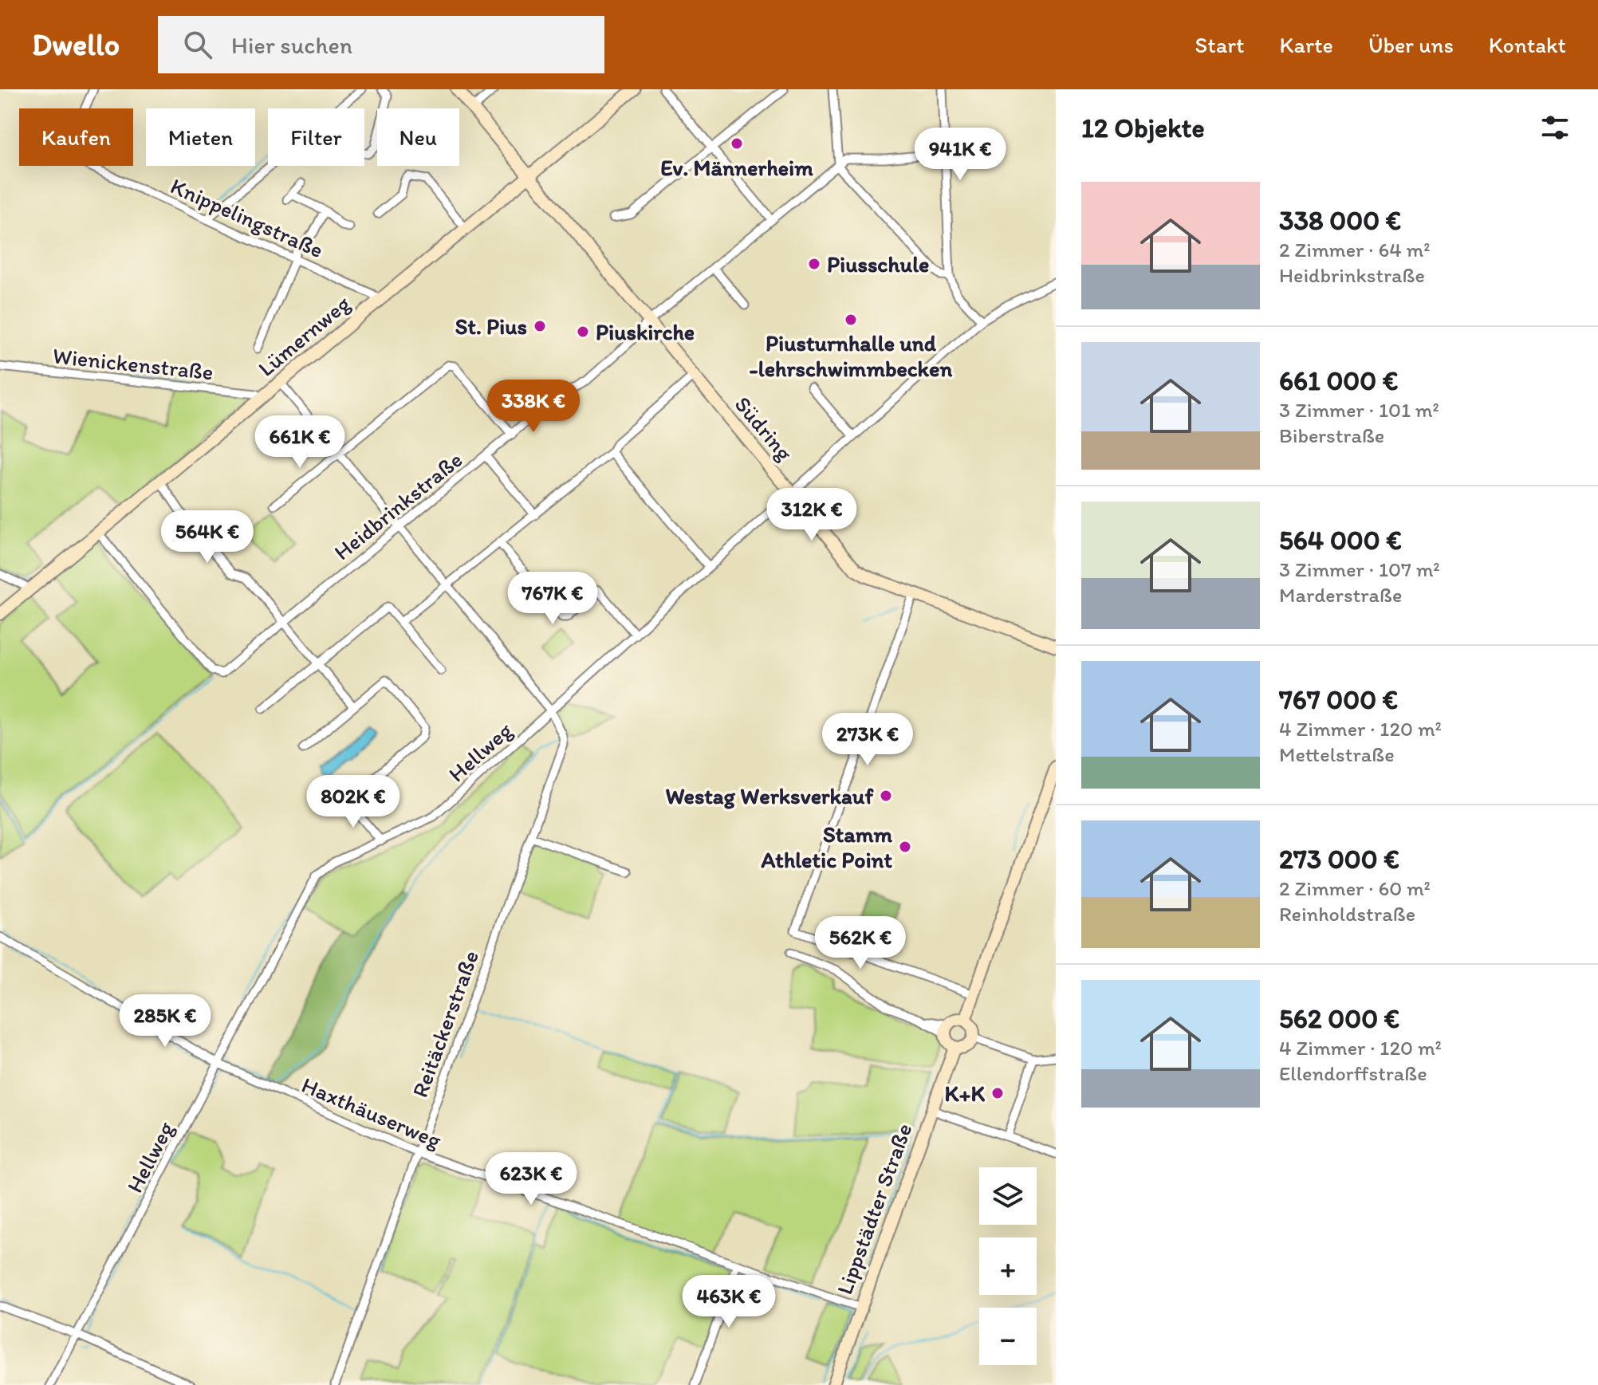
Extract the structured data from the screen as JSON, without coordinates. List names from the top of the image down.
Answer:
{
  "streets": {
    "street": [
      "Knippelingstraße",
      "Lümernweg",
      "Wienickenstraße",
      "Südring",
      "Heidbrinkstraße",
      "Hellweg",
      "Reitäckerstraße",
      "Haxthäuserweg",
      "Lippstädter Straße"
    ]
  },
  "crossings": [
    ["Knippelingstraße", "Lümernweg"],
    ["Lümernweg", "Wienickenstraße"],
    ["Lümernweg", "Südring"],
    ["Lümernweg", "Heidbrinkstraße"],
    ["Lümernweg", "Reitäckerstraße"],
    ["Südring", "Heidbrinkstraße"],
    ["Südring", "Hellweg"],
    ["Heidbrinkstraße", "Reitäckerstraße"],
    ["Hellweg", "Reitäckerstraße"],
    ["Hellweg", "Haxthäuserweg"],
    ["Reitäckerstraße", "Haxthäuserweg"],
    ["Haxthäuserweg", "Lippstädter Straße"]
  ],
  "places": [
    "Ev. Männerheim",
    "Piusschule",
    "Piusturnhalle und -lehrschwimmbecken",
    "St. Pius",
    "Piuskirche",
    "Westag Werksverkauf",
    "Stamm Athletic Point",
    "K+K"
  ],
  "page": {
    "header": "Dwello",
    "search": "Hier suchen",
    "nav": [
      "Start",
      "Karte",
      "Über uns",
      "Kontakt"
    ],
    "heading": "12 Objekte",
    "chip": [
      "Kaufen",
      "Mieten",
      "Filter",
      "Neu"
    ],
    "price": [
      "941K €",
      "338K €",
      "661K €",
      "312K €",
      "564K €",
      "767K €",
      "273K €",
      "802K €",
      "562K €",
      "285K €",
      "623K €",
      "463K €"
    ],
    "list": [
      {
        "name": "338 000 €",
        "note": "2 Zimmer · 64 m² · Heidbrinkstraße"
      },
      {
        "name": "661 000 €",
        "note": "3 Zimmer · 101 m² · Biberstraße"
      },
      {
        "name": "564 000 €",
        "note": "3 Zimmer · 107 m² · Marderstraße"
      },
      {
        "name": "767 000 €",
        "note": "4 Zimmer · 120 m² · Mettelstraße"
      },
      {
        "name": "273 000 €",
        "note": "2 Zimmer · 60 m² · Reinholdstraße"
      },
      {
        "name": "562 000 €",
        "note": "4 Zimmer · 120 m² · Ellendorffstraße"
      }
    ],
    "map_buttons": ["+", "−"]
  }
}
